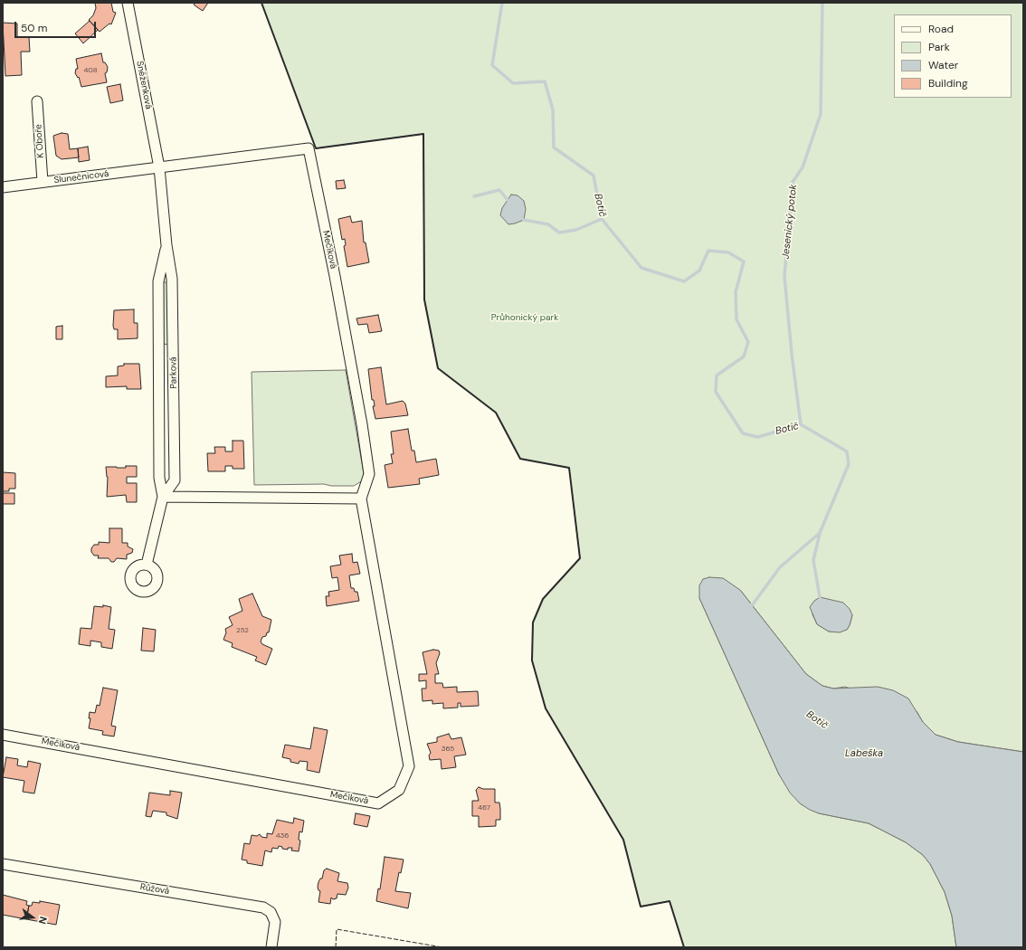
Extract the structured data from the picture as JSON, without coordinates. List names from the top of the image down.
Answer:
{
  "streets": {
    "street": [
      "Sněženková",
      "K Oboře",
      "Slunečnicová",
      "Mečíková",
      "Parková",
      "Růžová"
    ]
  },
  "crossings": [
    ["Sněženková", "Slunečnicová"],
    ["Sněženková", "Mečíková"],
    ["Sněženková", "Parková"],
    ["K Oboře", "Slunečnicová"],
    ["Slunečnicová", "Mečíková"],
    ["Slunečnicová", "Parková"],
    ["Mečíková", "Parková"]
  ],
  "water": ["Botič", "Jesenický potok", "Labeška"],
  "parks": ["Průhonický park"],
  "house_numbers": [
    "408",
    "252",
    "365",
    "467",
    "436"
  ],
  "legend": [
    "Road",
    "Park",
    "Water",
    "Building"
  ],
  "scale_bar": "50 m",
  "north": "right"
}
